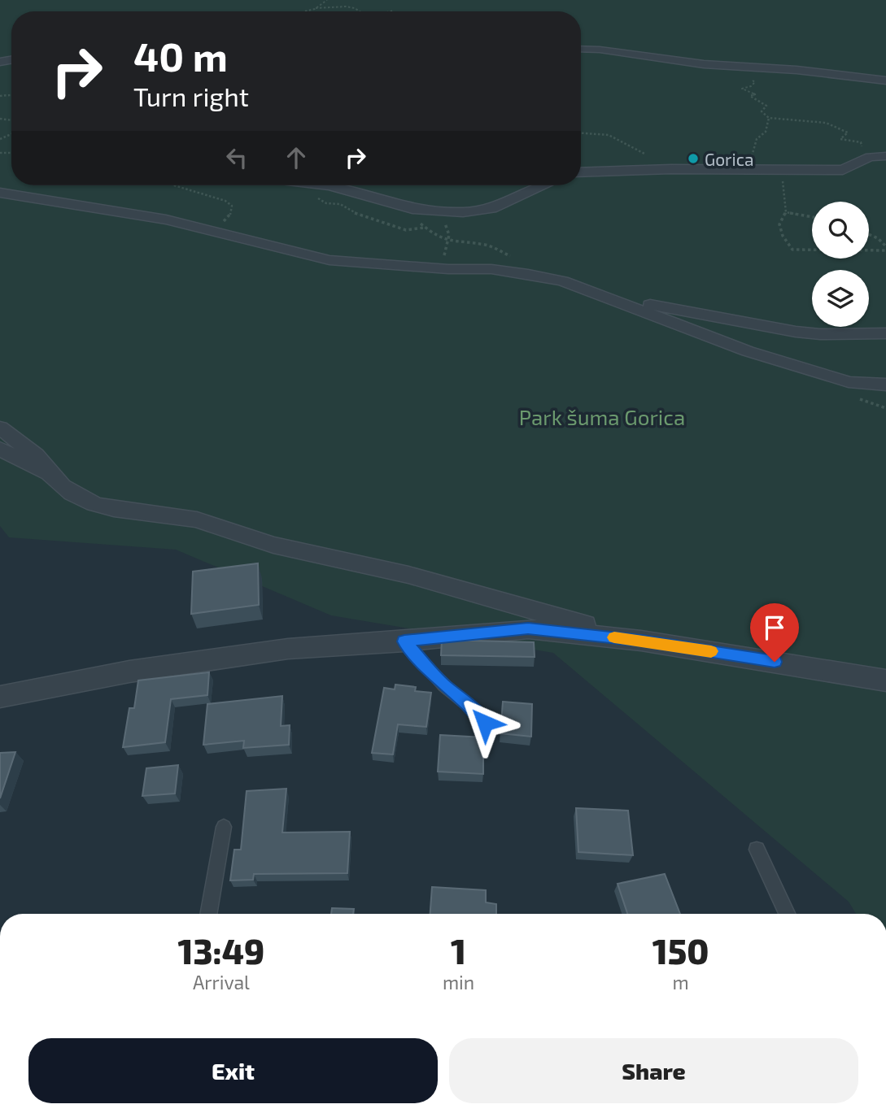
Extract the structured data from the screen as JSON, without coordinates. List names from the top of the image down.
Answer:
{
  "parks": ["Park šuma Gorica"],
  "places": ["Gorica"],
  "page": {
    "turn": ["40 m", "Turn right"],
    "eta": [
      "13:49",
      "Arrival",
      "1",
      "min",
      "150",
      "m"
    ],
    "buttons": ["Exit", "Share"]
  }
}
